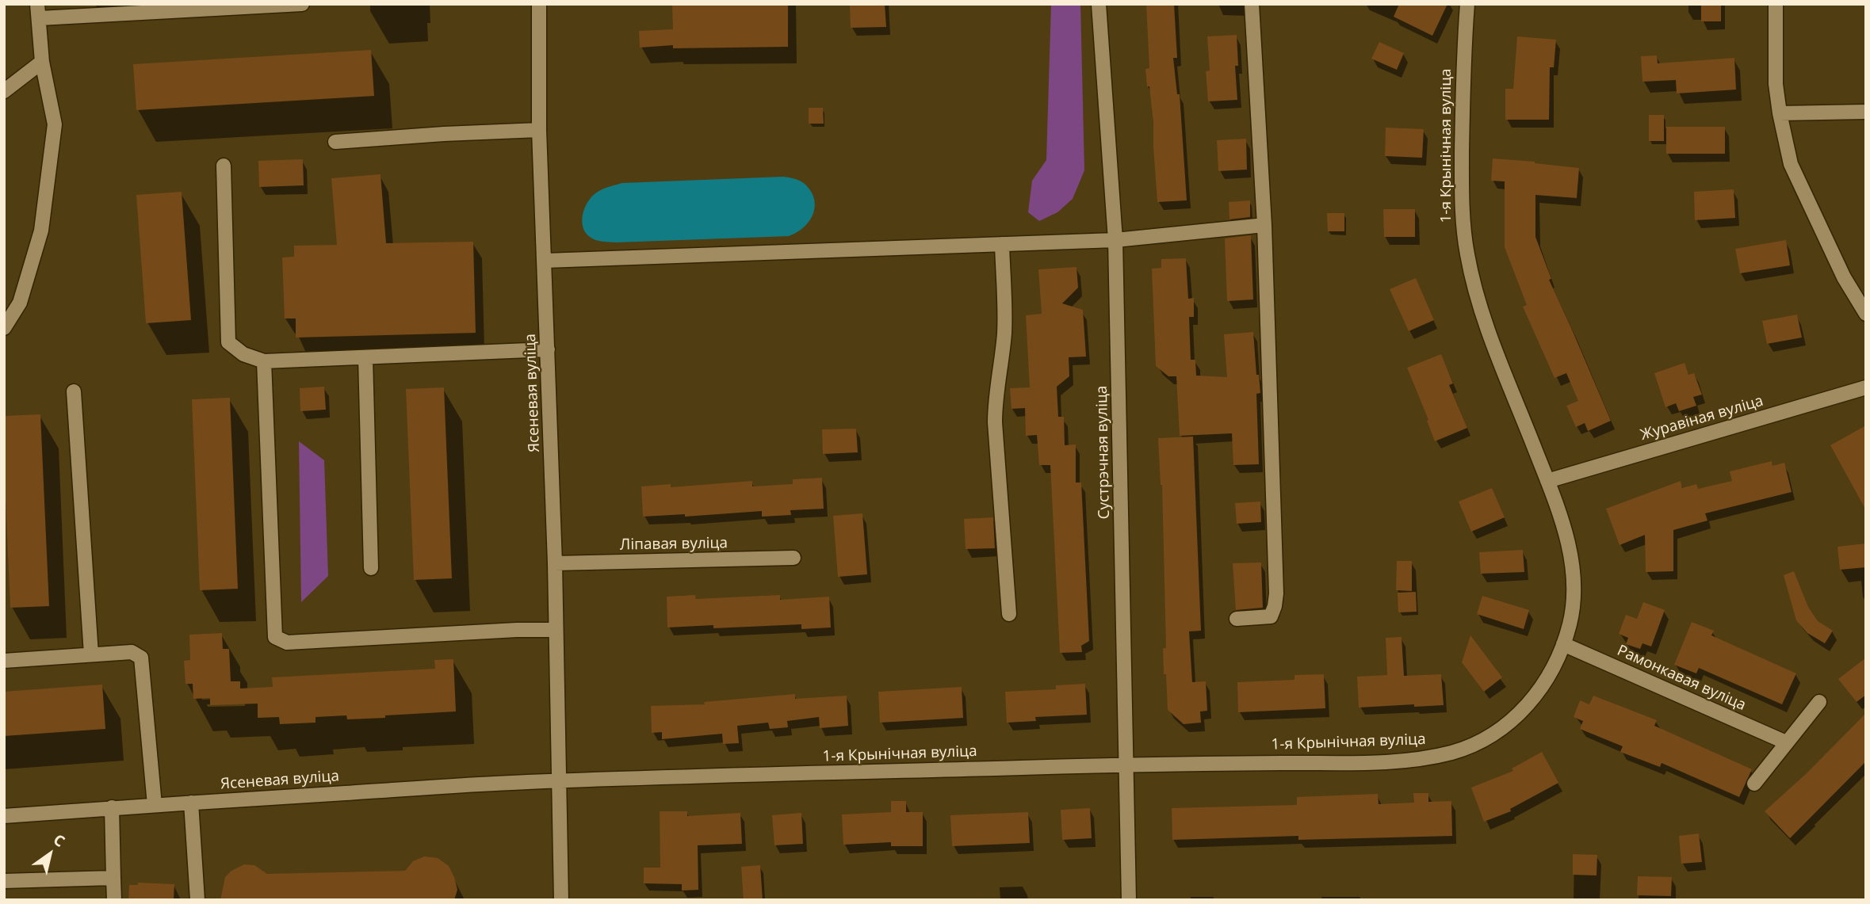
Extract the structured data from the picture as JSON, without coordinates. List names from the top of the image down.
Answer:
{
  "streets": {
    "street": [
      "1-я Крынічная вуліца",
      "Ясеневая вуліца",
      "Журавіная вуліца",
      "Сустрэчная вуліца",
      "Ліпавая вуліца",
      "Рамонкавая вуліца"
    ]
  },
  "crossings": [
    ["1-я Крынічная вуліца", "Ясеневая вуліца"],
    ["1-я Крынічная вуліца", "Журавіная вуліца"],
    ["1-я Крынічная вуліца", "Сустрэчная вуліца"],
    ["1-я Крынічная вуліца", "Рамонкавая вуліца"],
    ["Ясеневая вуліца", "Ліпавая вуліца"]
  ],
  "north": "top right"
}
